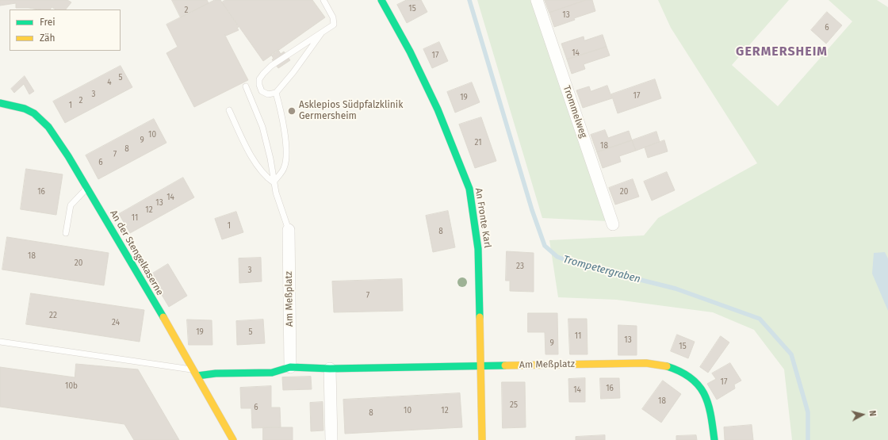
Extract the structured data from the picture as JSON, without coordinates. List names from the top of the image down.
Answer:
{
  "streets": {
    "street": [
      "Trommelweg",
      "An Fronte Karl",
      "An der Stengelkaserne",
      "Am Meßplatz"
    ]
  },
  "crossings": [
    ["An Fronte Karl", "Am Meßplatz"],
    ["An der Stengelkaserne", "Am Meßplatz"]
  ],
  "districts": ["GERMERSHEIM"],
  "water": ["Trompetergraben"],
  "places": ["Asklepios Südpfalzklinik Germersheim"],
  "house_numbers": [
    "15",
    "2",
    "13",
    "6",
    "14",
    "17",
    "5",
    "4",
    "3",
    "17",
    "19",
    "2",
    "1",
    "10",
    "9",
    "21",
    "18",
    "8",
    "7",
    "6",
    "16",
    "20",
    "14",
    "13",
    "12",
    "11",
    "1",
    "8",
    "18",
    "20",
    "23",
    "3",
    "7",
    "22",
    "24",
    "19",
    "5",
    "11",
    "13",
    "9",
    "15",
    "17",
    "10b",
    "16",
    "14",
    "18",
    "25",
    "6",
    "10",
    "12",
    "8"
  ],
  "legend": ["Frei", "Zäh"],
  "north": "right"
}
